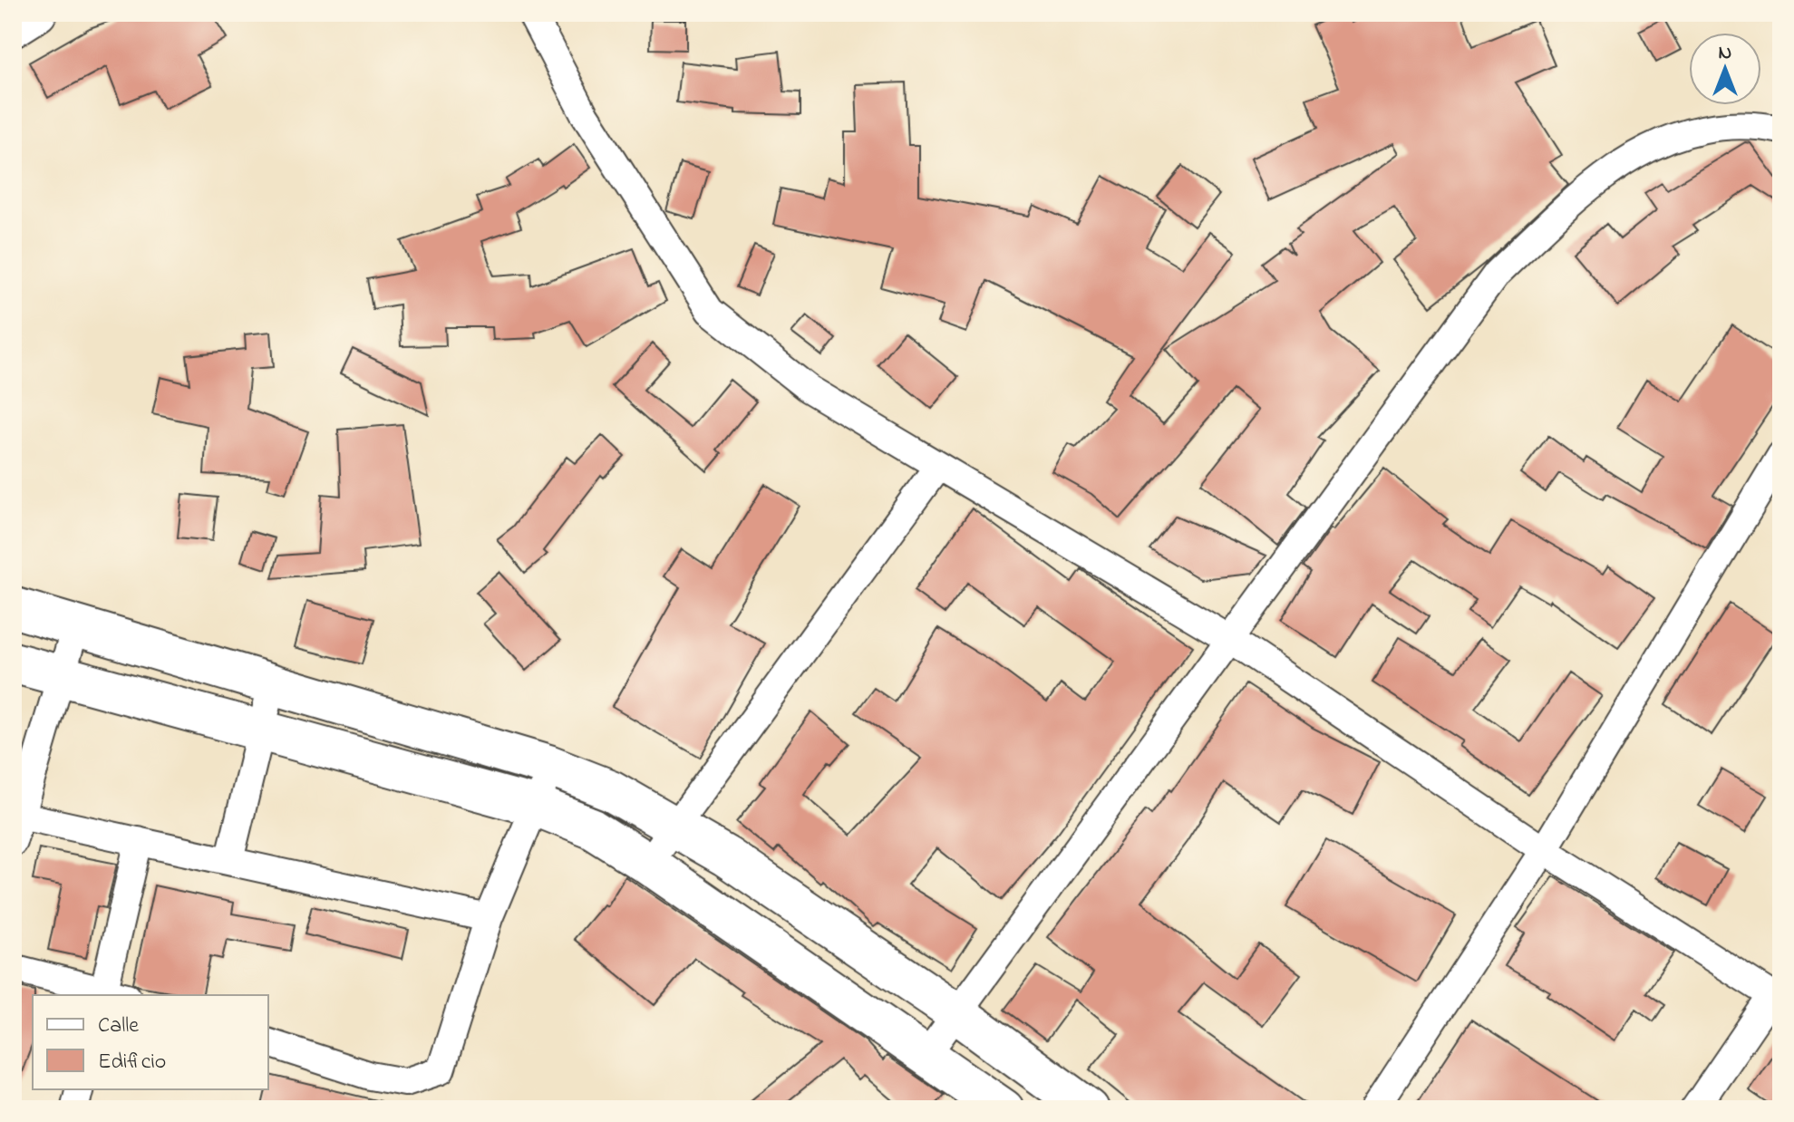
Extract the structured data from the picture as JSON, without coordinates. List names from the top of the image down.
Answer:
{
  "legend": ["Calle", "Edificio"],
  "north": "top"
}
